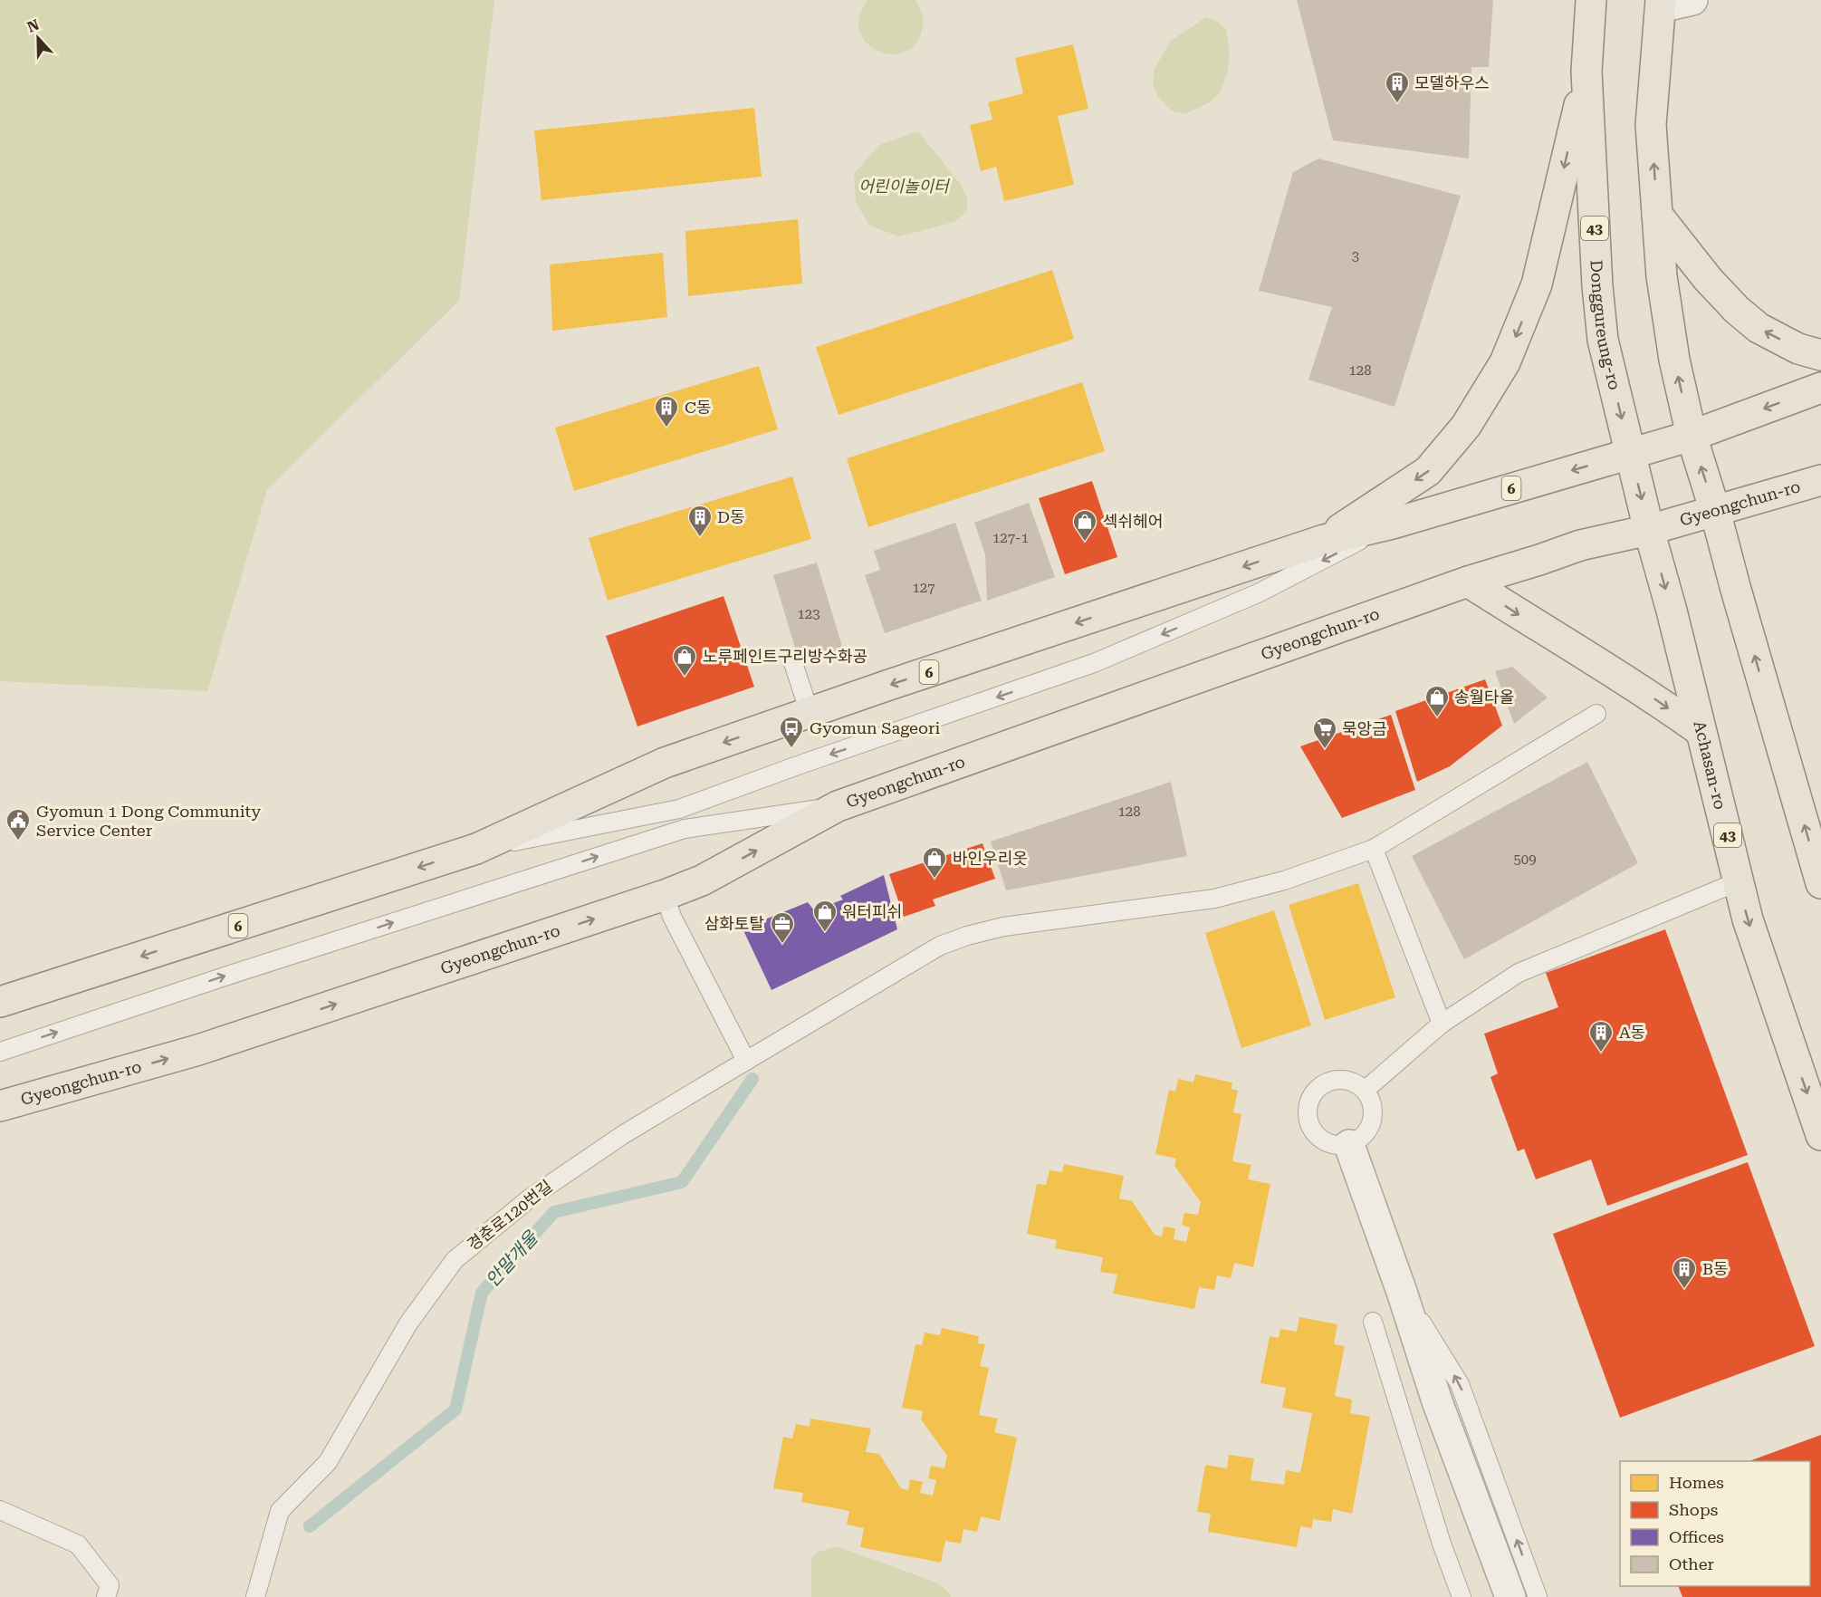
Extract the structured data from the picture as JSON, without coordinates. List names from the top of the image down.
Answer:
{
  "streets": {
    "main road": [
      "43",
      "Donggureung-ro",
      "6",
      "Gyeongchun-ro",
      "Achasan-ro"
    ],
    "lane": ["경춘로120번길"]
  },
  "crossings": [
    ["Donggureung-ro", "6"],
    ["Donggureung-ro", "Achasan-ro"],
    ["6", "Achasan-ro"],
    ["Gyeongchun-ro", "Achasan-ro"]
  ],
  "water": ["안말개울"],
  "parks": ["어린이놀이터"],
  "places": {
    "building": [
      "모델하우스",
      "C동",
      "D동",
      "A동",
      "B동"
    ],
    "shop": [
      "섹쉬헤어",
      "노루페인트구리방수화공",
      "송월타올",
      "바인우리옷",
      "워터피쉬"
    ],
    "bus stop": ["Gyomun Sageori"],
    "supermarket": ["묵앙금"],
    "public building": ["Gyomun 1 Dong Community Service Center"],
    "office": ["삼화토탈"]
  },
  "house_numbers": [
    "3",
    "128",
    "127-1",
    "127",
    "123",
    "128",
    "509"
  ],
  "legend": [
    "Homes",
    "Shops",
    "Offices",
    "Other"
  ],
  "north": "top"
}
